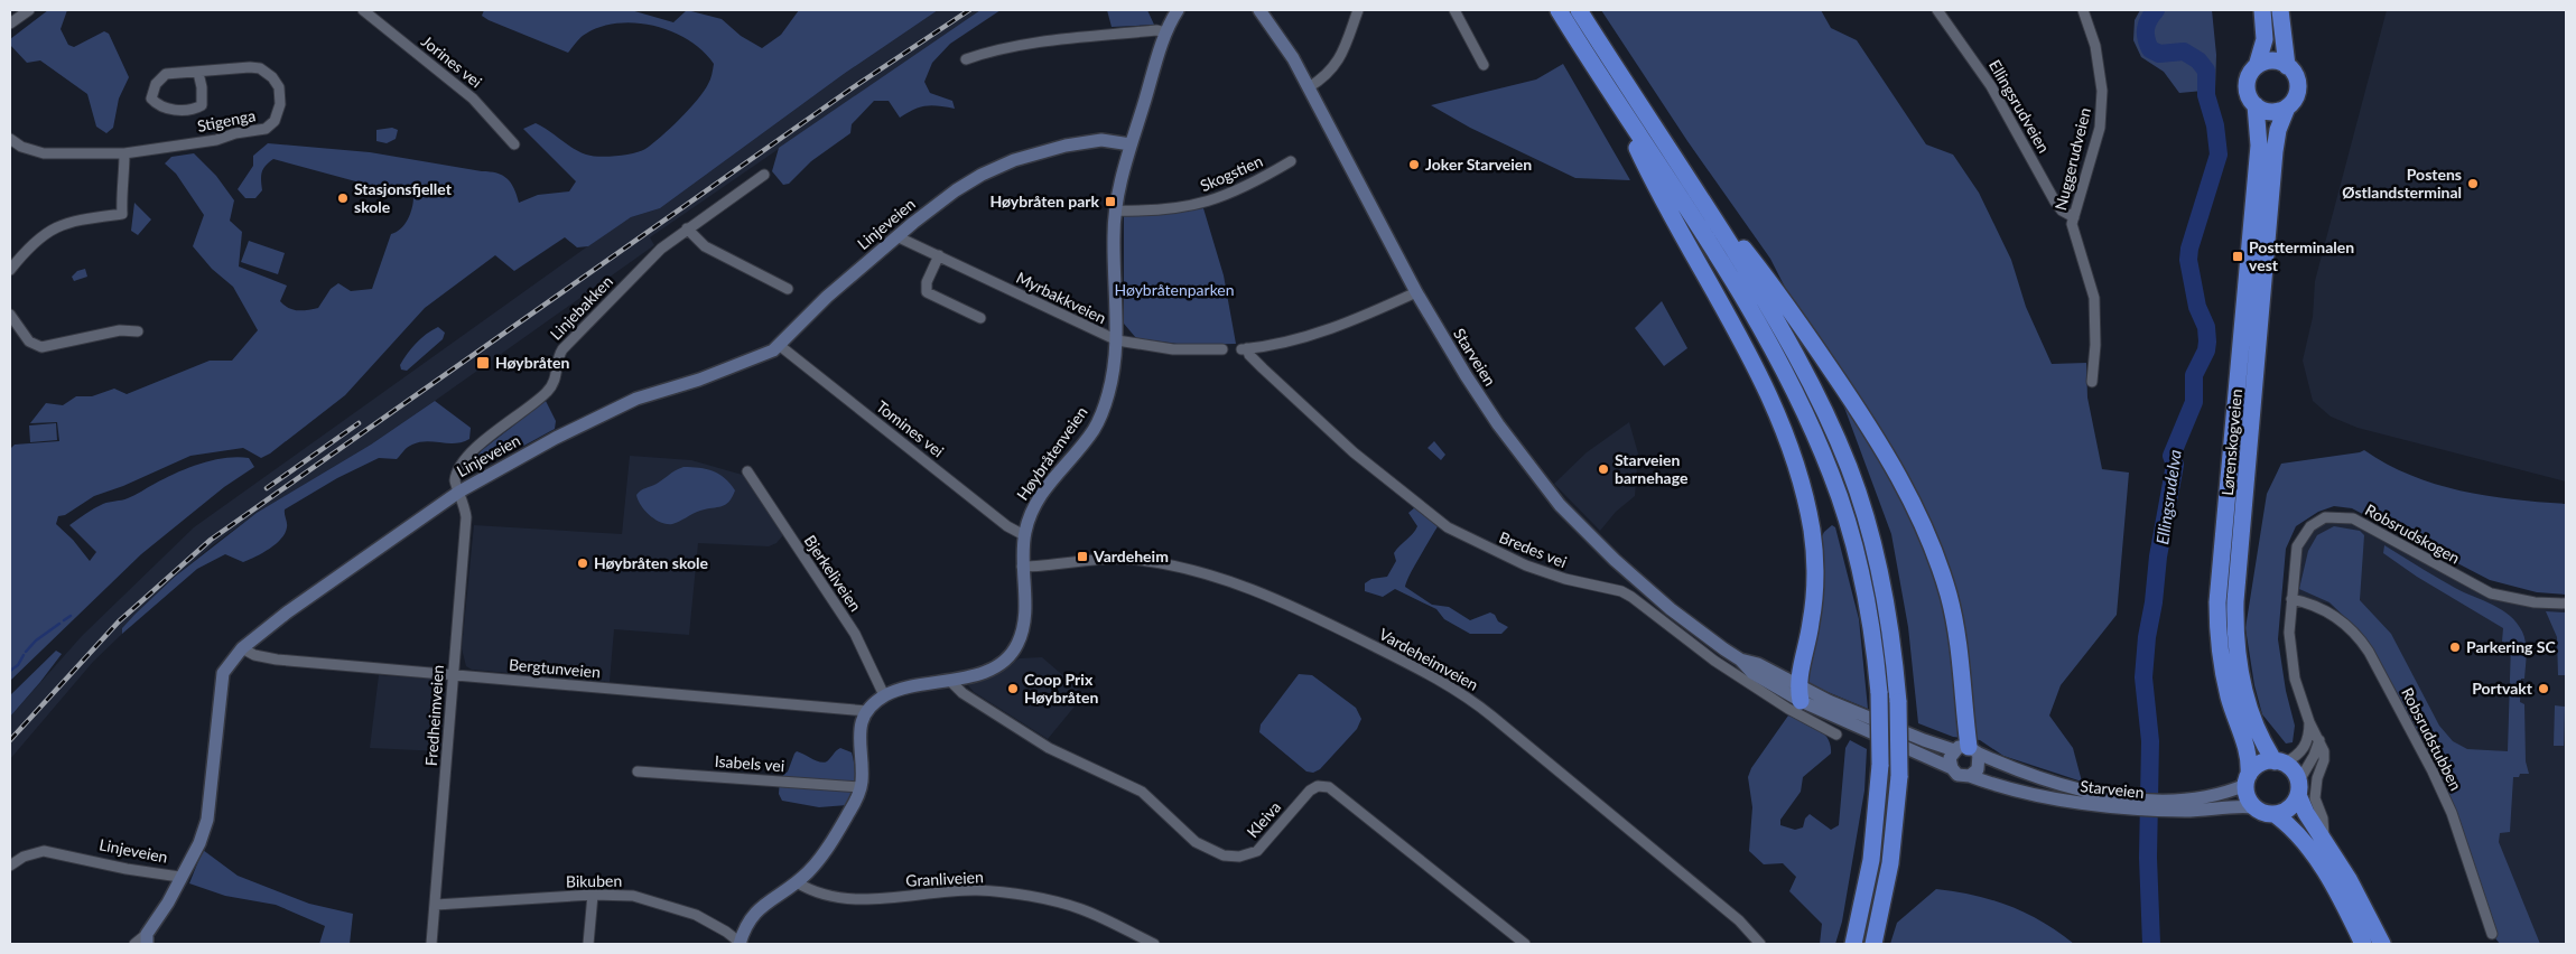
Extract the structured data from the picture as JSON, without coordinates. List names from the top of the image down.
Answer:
{
  "streets": {
    "highway": ["Lørenskogveien"],
    "street": [
      "Jorines vei",
      "Ellingsrudveien",
      "Stigenga",
      "Nuggerudveien",
      "Skogstien",
      "Linjeveien",
      "Myrbakkveien",
      "Linjebakken",
      "Starveien",
      "Tomines vei",
      "Høybråtenveien",
      "Robsrudskogen",
      "Bredes vei",
      "Bjerkeliveien",
      "Vardeheimveien",
      "Bergtunveien",
      "Fredheimveien",
      "Robsrudstubben",
      "Isabels vei",
      "Kleiva",
      "Granliveien",
      "Bikuben"
    ]
  },
  "crossings": [
    ["Ellingsrudveien", "Nuggerudveien"],
    ["Skogstien", "Høybråtenveien"],
    ["Linjeveien", "Myrbakkveien"],
    ["Linjeveien", "Linjebakken"],
    ["Linjeveien", "Tomines vei"],
    ["Linjeveien", "Høybråtenveien"],
    ["Linjeveien", "Bergtunveien"],
    ["Linjeveien", "Fredheimveien"],
    ["Myrbakkveien", "Høybråtenveien"],
    ["Linjebakken", "Fredheimveien"],
    ["Starveien", "Lørenskogveien"],
    ["Starveien", "Bredes vei"],
    ["Tomines vei", "Høybråtenveien"],
    ["Høybråtenveien", "Bjerkeliveien"],
    ["Høybråtenveien", "Vardeheimveien"],
    ["Høybråtenveien", "Bergtunveien"],
    ["Høybråtenveien", "Isabels vei"],
    ["Høybråtenveien", "Kleiva"],
    ["Høybråtenveien", "Granliveien"],
    ["Høybråtenveien", "Bikuben"],
    ["Robsrudskogen", "Robsrudstubben"],
    ["Bergtunveien", "Fredheimveien"],
    ["Fredheimveien", "Bikuben"]
  ],
  "water": ["Ellingsrudelva"],
  "parks": ["Høybråtenparken"],
  "places": {
    "other": [
      "Joker Starveien",
      "Postens Østlandsterminal",
      "Stasjonsfjellet skole",
      "Starveien barnehage",
      "Høybråten skole",
      "Parkering SC",
      "Coop Prix Høybråten",
      "Portvakt"
    ],
    "transit": [
      "Høybråten park",
      "Postterminalen vest",
      "Høybråten",
      "Vardeheim"
    ]
  }
}
